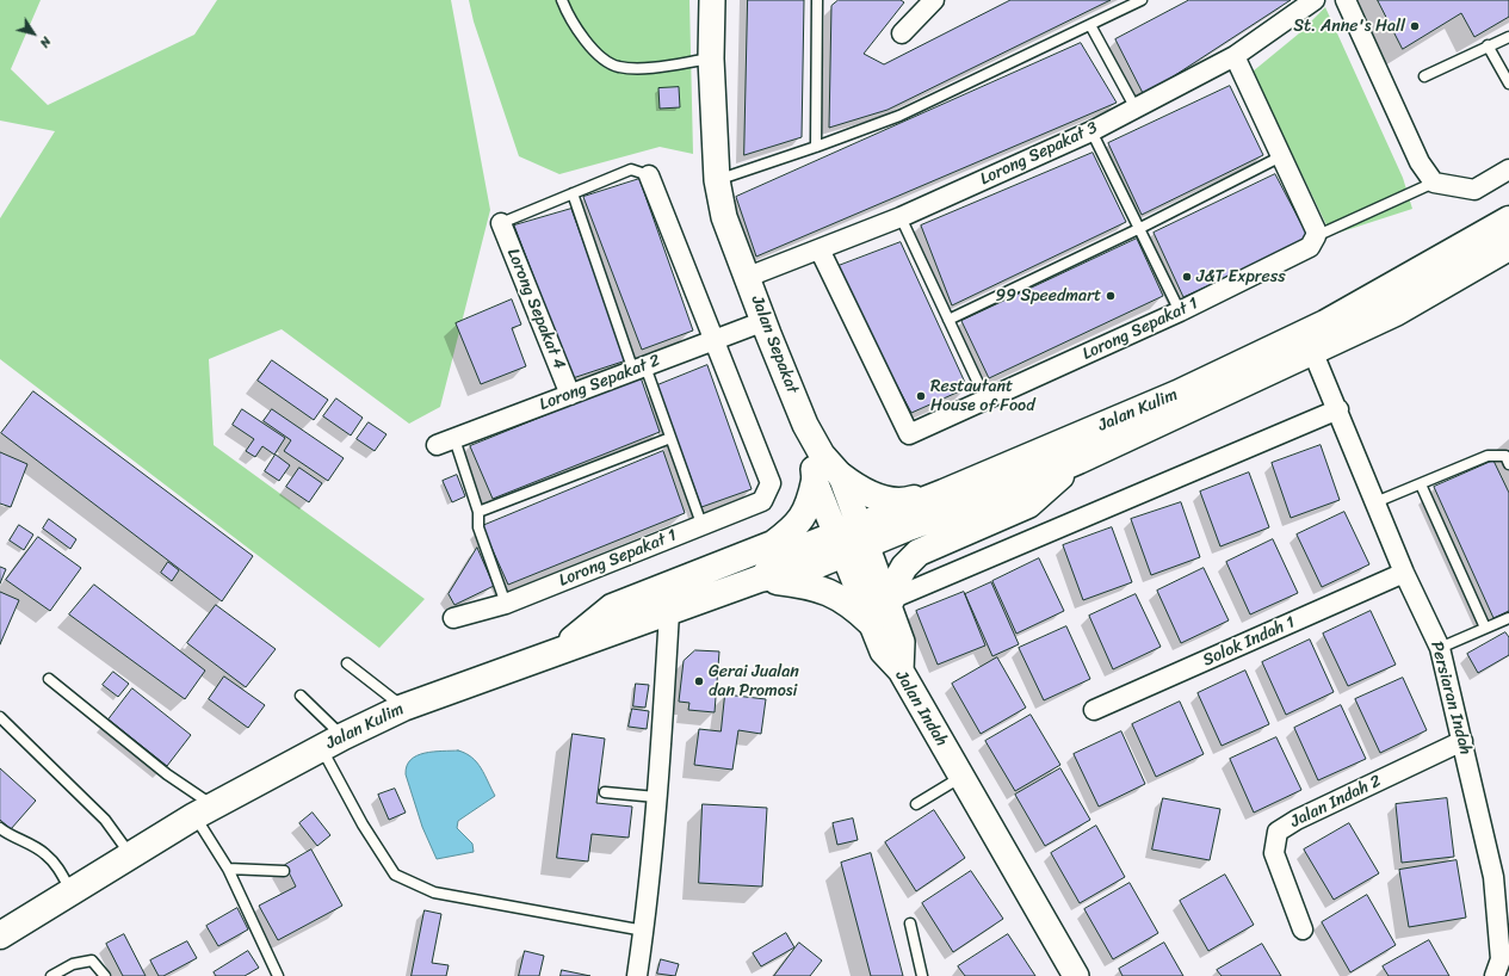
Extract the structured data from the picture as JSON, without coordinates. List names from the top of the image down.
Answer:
{
  "streets": {
    "main road": ["Jalan Kulim"],
    "street": [
      "Lorong Sepakat 3",
      "Lorong Sepakat 4",
      "Lorong Sepakat 1",
      "Jalan Sepakat",
      "Lorong Sepakat 2",
      "Solok Indah 1",
      "Persiaran Indah",
      "Jalan Indah",
      "Jalan Indah 2"
    ]
  },
  "crossings": [
    ["Lorong Sepakat 3", "Lorong Sepakat 1"],
    ["Lorong Sepakat 3", "Jalan Sepakat"],
    ["Lorong Sepakat 4", "Lorong Sepakat 2"],
    ["Lorong Sepakat 1", "Lorong Sepakat 2"],
    ["Jalan Sepakat", "Lorong Sepakat 2"],
    ["Jalan Sepakat", "Jalan Kulim"],
    ["Jalan Sepakat", "Jalan Indah"],
    ["Jalan Kulim", "Persiaran Indah"],
    ["Jalan Kulim", "Jalan Indah"],
    ["Solok Indah 1", "Persiaran Indah"],
    ["Persiaran Indah", "Jalan Indah 2"]
  ],
  "places": [
    "St. Anne's Hall",
    "J&T Express",
    "99 Speedmart",
    "Restautant House of Food",
    "Gerai Jualan dan Promosi"
  ],
  "north": "bottom right"
}
